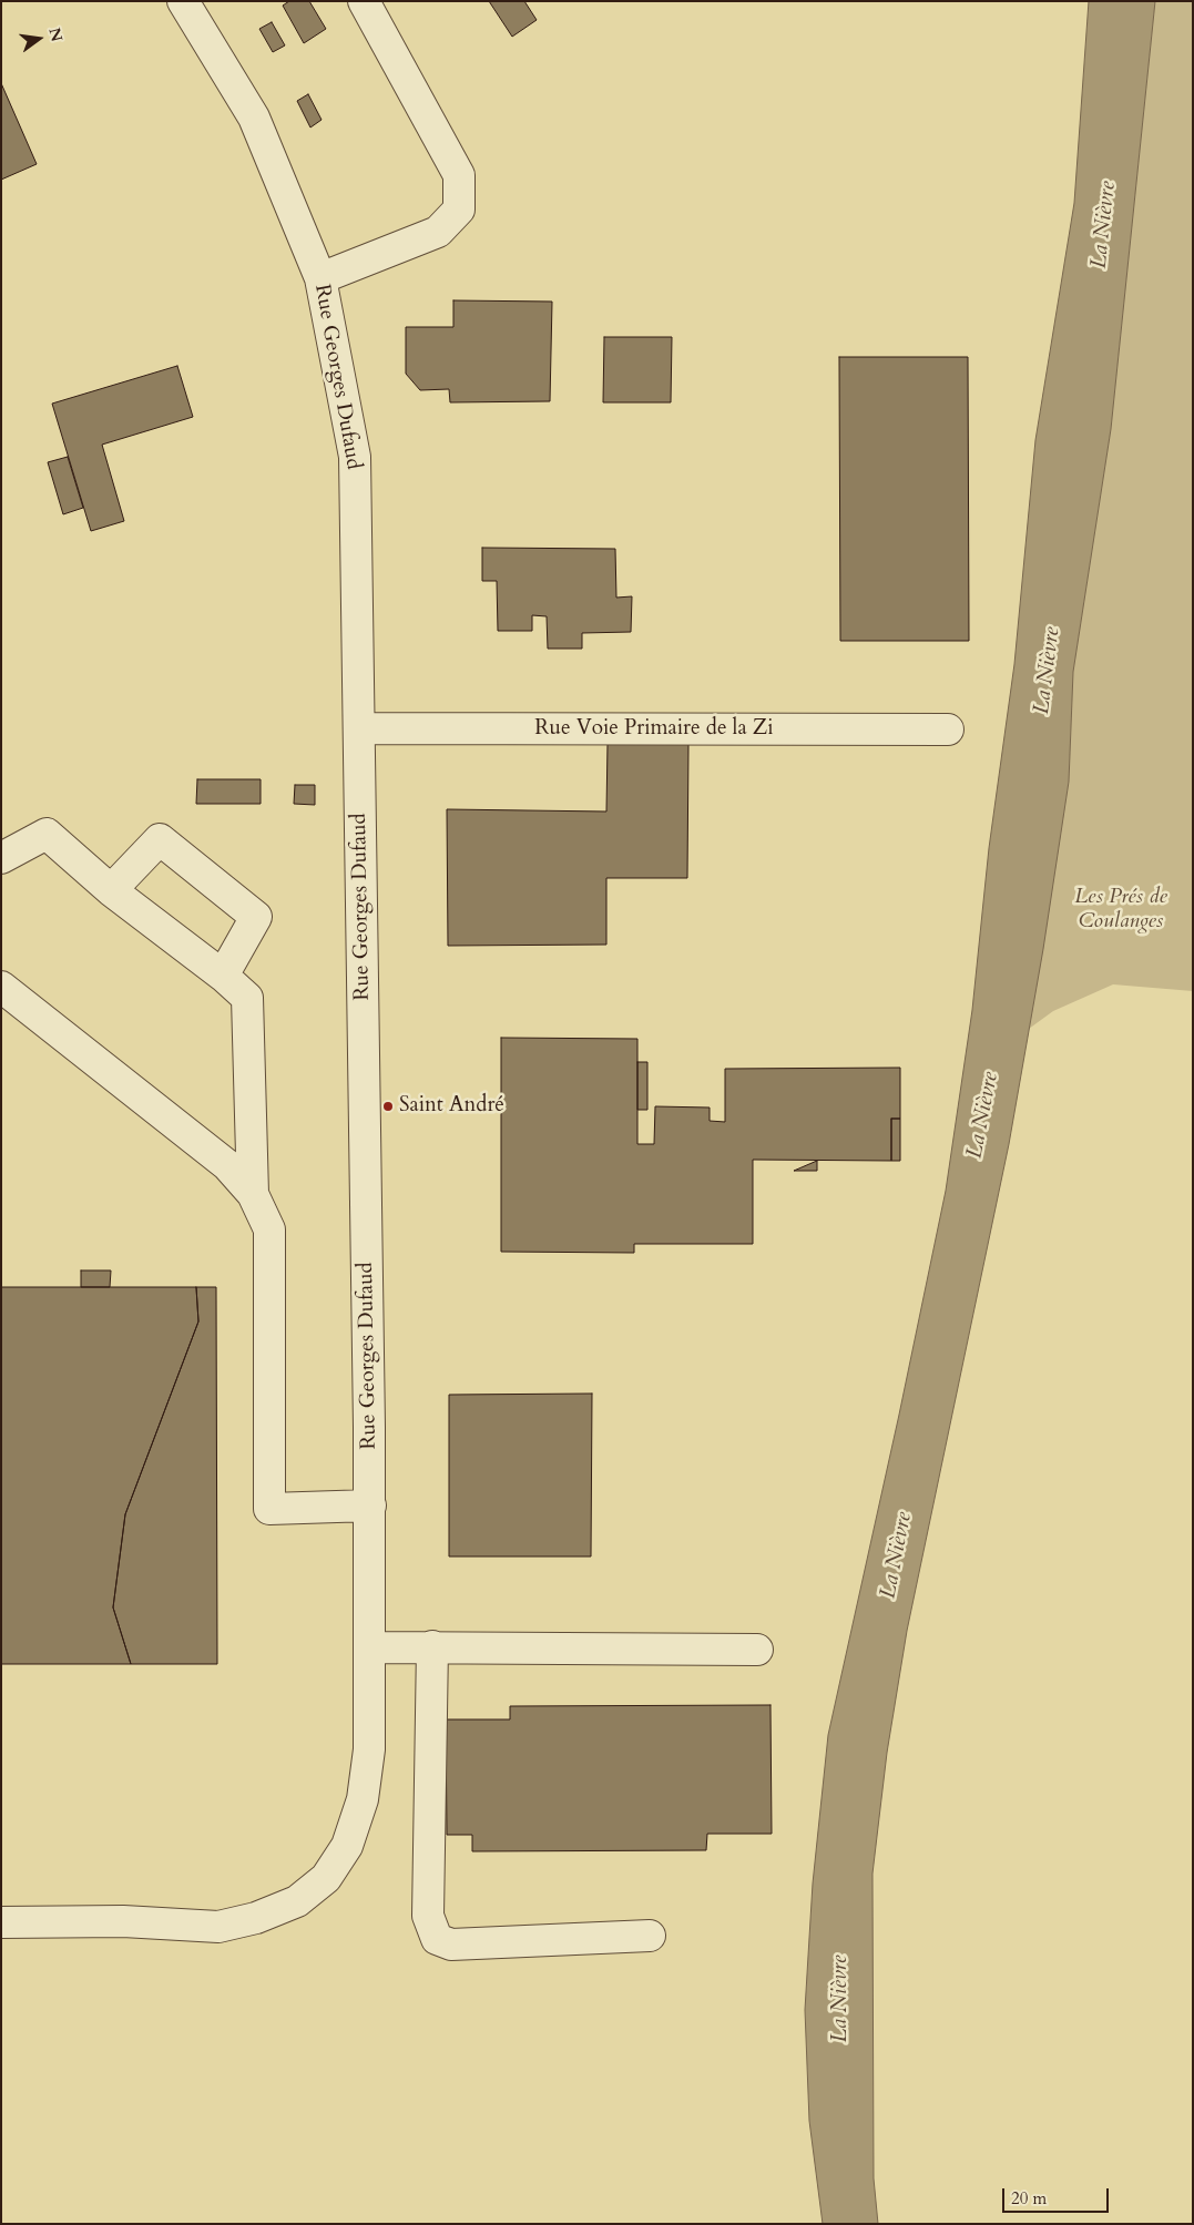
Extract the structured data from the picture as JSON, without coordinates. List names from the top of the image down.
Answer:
{
  "streets": {
    "street": ["Rue Georges Dufaud", "Rue Voie Primaire de la Zi"]
  },
  "crossings": [
    ["Rue Georges Dufaud", "Rue Voie Primaire de la Zi"]
  ],
  "water": ["La Nièvre"],
  "parks": ["Les Prés de Coulanges"],
  "places": ["Saint André"],
  "scale_bar": "20 m",
  "north": "right"
}
